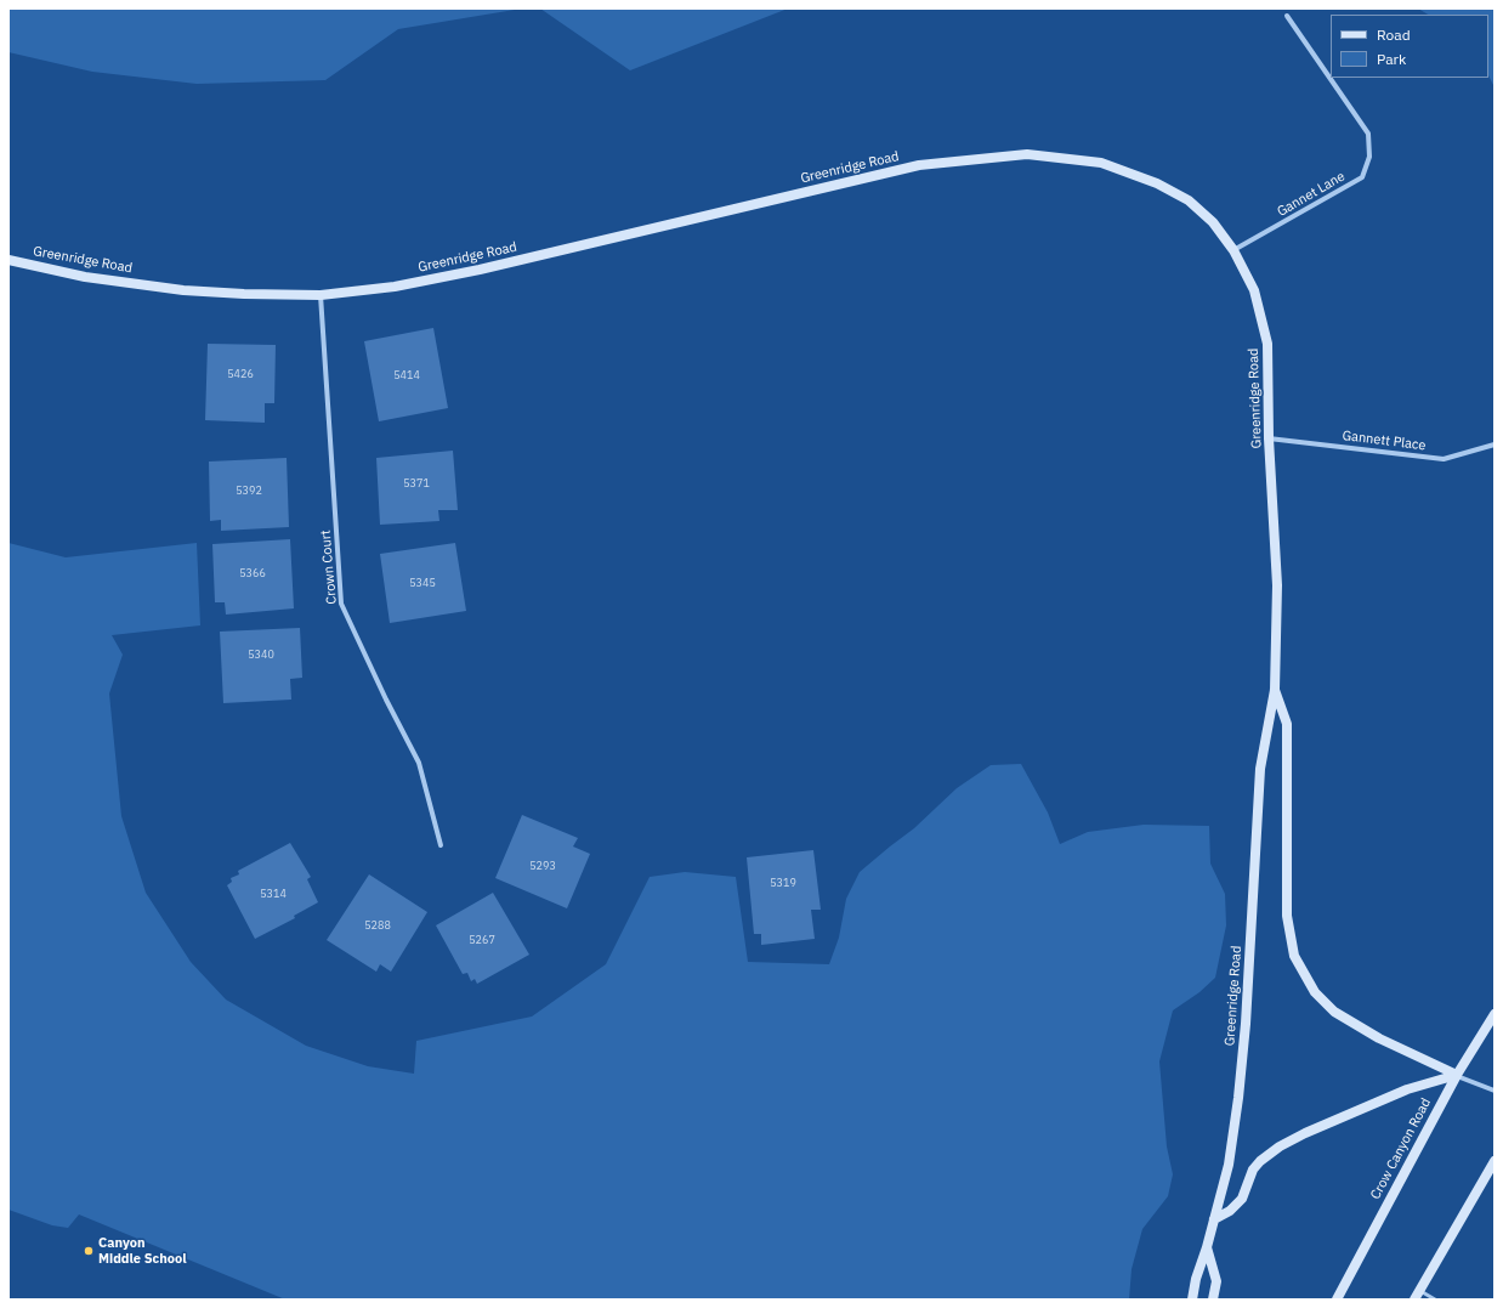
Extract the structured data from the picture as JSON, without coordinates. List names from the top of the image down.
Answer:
{
  "streets": {
    "street": [
      "Greenridge Road",
      "Gannet Lane",
      "Gannett Place",
      "Crown Court",
      "Crow Canyon Road"
    ]
  },
  "crossings": [
    ["Greenridge Road", "Gannet Lane"],
    ["Greenridge Road", "Gannett Place"],
    ["Greenridge Road", "Crown Court"],
    ["Greenridge Road", "Crow Canyon Road"]
  ],
  "places": ["Canyon Middle School"],
  "house_numbers": [
    "5426",
    "5414",
    "5371",
    "5392",
    "5366",
    "5345",
    "5340",
    "5293",
    "5319",
    "5314",
    "5288",
    "5267"
  ],
  "legend": ["Road", "Park"]
}
